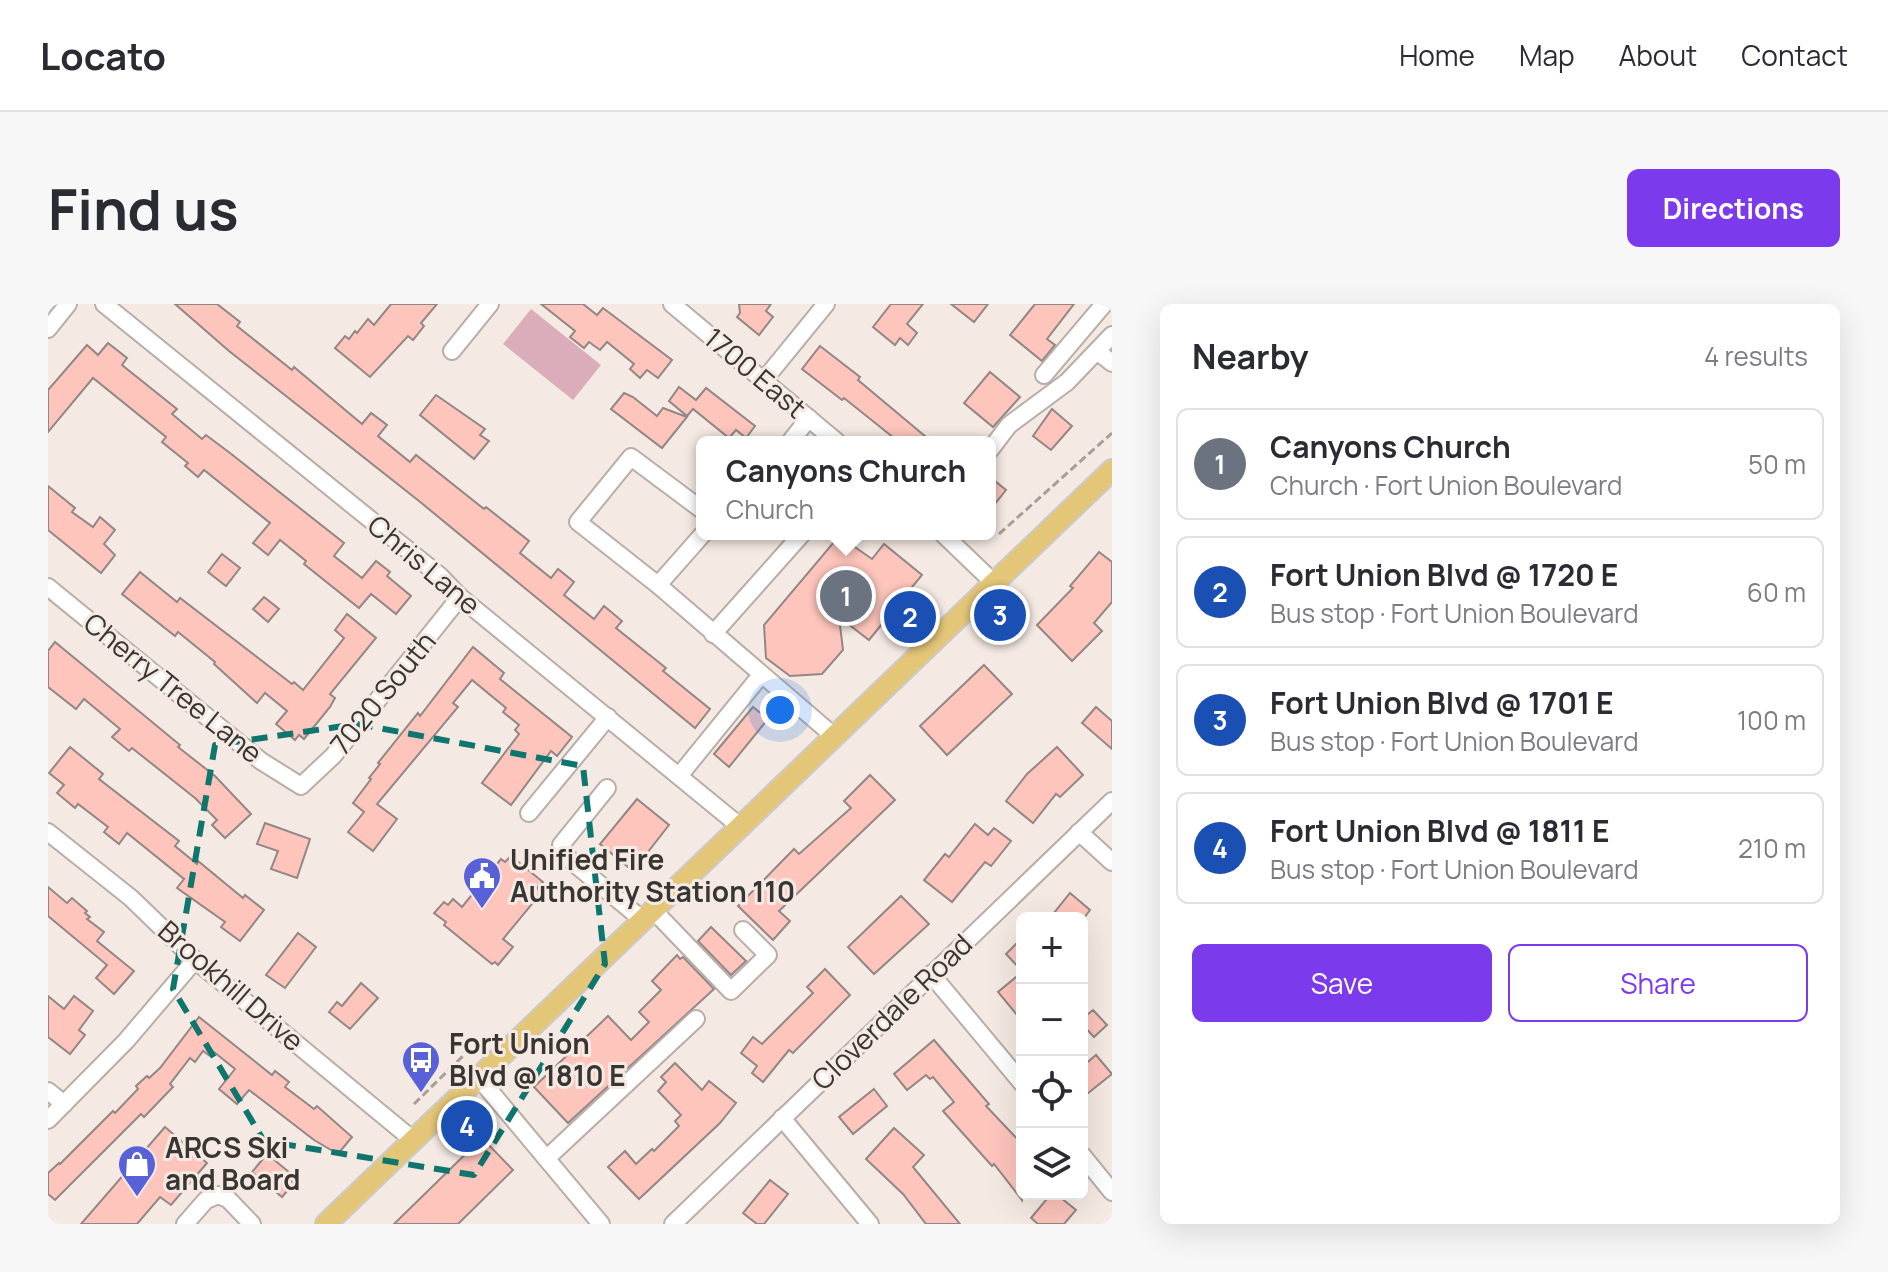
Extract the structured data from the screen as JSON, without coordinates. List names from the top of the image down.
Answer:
{
  "streets": {
    "street": [
      "1700 East",
      "Chris Lane",
      "Cherry Tree Lane",
      "7020 South",
      "Brookhill Drive",
      "Cloverdale Road"
    ]
  },
  "crossings": [
    ["Chris Lane", "7020 South"],
    ["Cherry Tree Lane", "7020 South"]
  ],
  "places": {
    "public building": ["Unified Fire Authority Station 110"],
    "bus stop": ["Fort Union Blvd @ 1810 E"],
    "shop": ["ARCS Ski and Board"]
  },
  "page": {
    "header": "Locato",
    "nav": [
      "Home",
      "Map",
      "About",
      "Contact"
    ],
    "buttons": [
      "Directions",
      ["Save", "Share"]
    ],
    "title": "Find us",
    "heading": ["Nearby", "4 results"],
    "list": [
      {
        "mark": "1",
        "name": "Canyons Church",
        "note": "Church · Fort Union Boulevard",
        "value": "50 m"
      },
      {
        "mark": "2",
        "name": "Fort Union Blvd @ 1720 E",
        "note": "Bus stop · Fort Union Boulevard",
        "value": "60 m"
      },
      {
        "mark": "3",
        "name": "Fort Union Blvd @ 1701 E",
        "note": "Bus stop · Fort Union Boulevard",
        "value": "100 m"
      },
      {
        "mark": "4",
        "name": "Fort Union Blvd @ 1811 E",
        "note": "Bus stop · Fort Union Boulevard",
        "value": "210 m"
      }
    ],
    "popup": ["Canyons Church", "Church"],
    "pins": [
      "1",
      "3",
      "2",
      "4"
    ],
    "map_buttons": ["+", "−"]
  }
}
